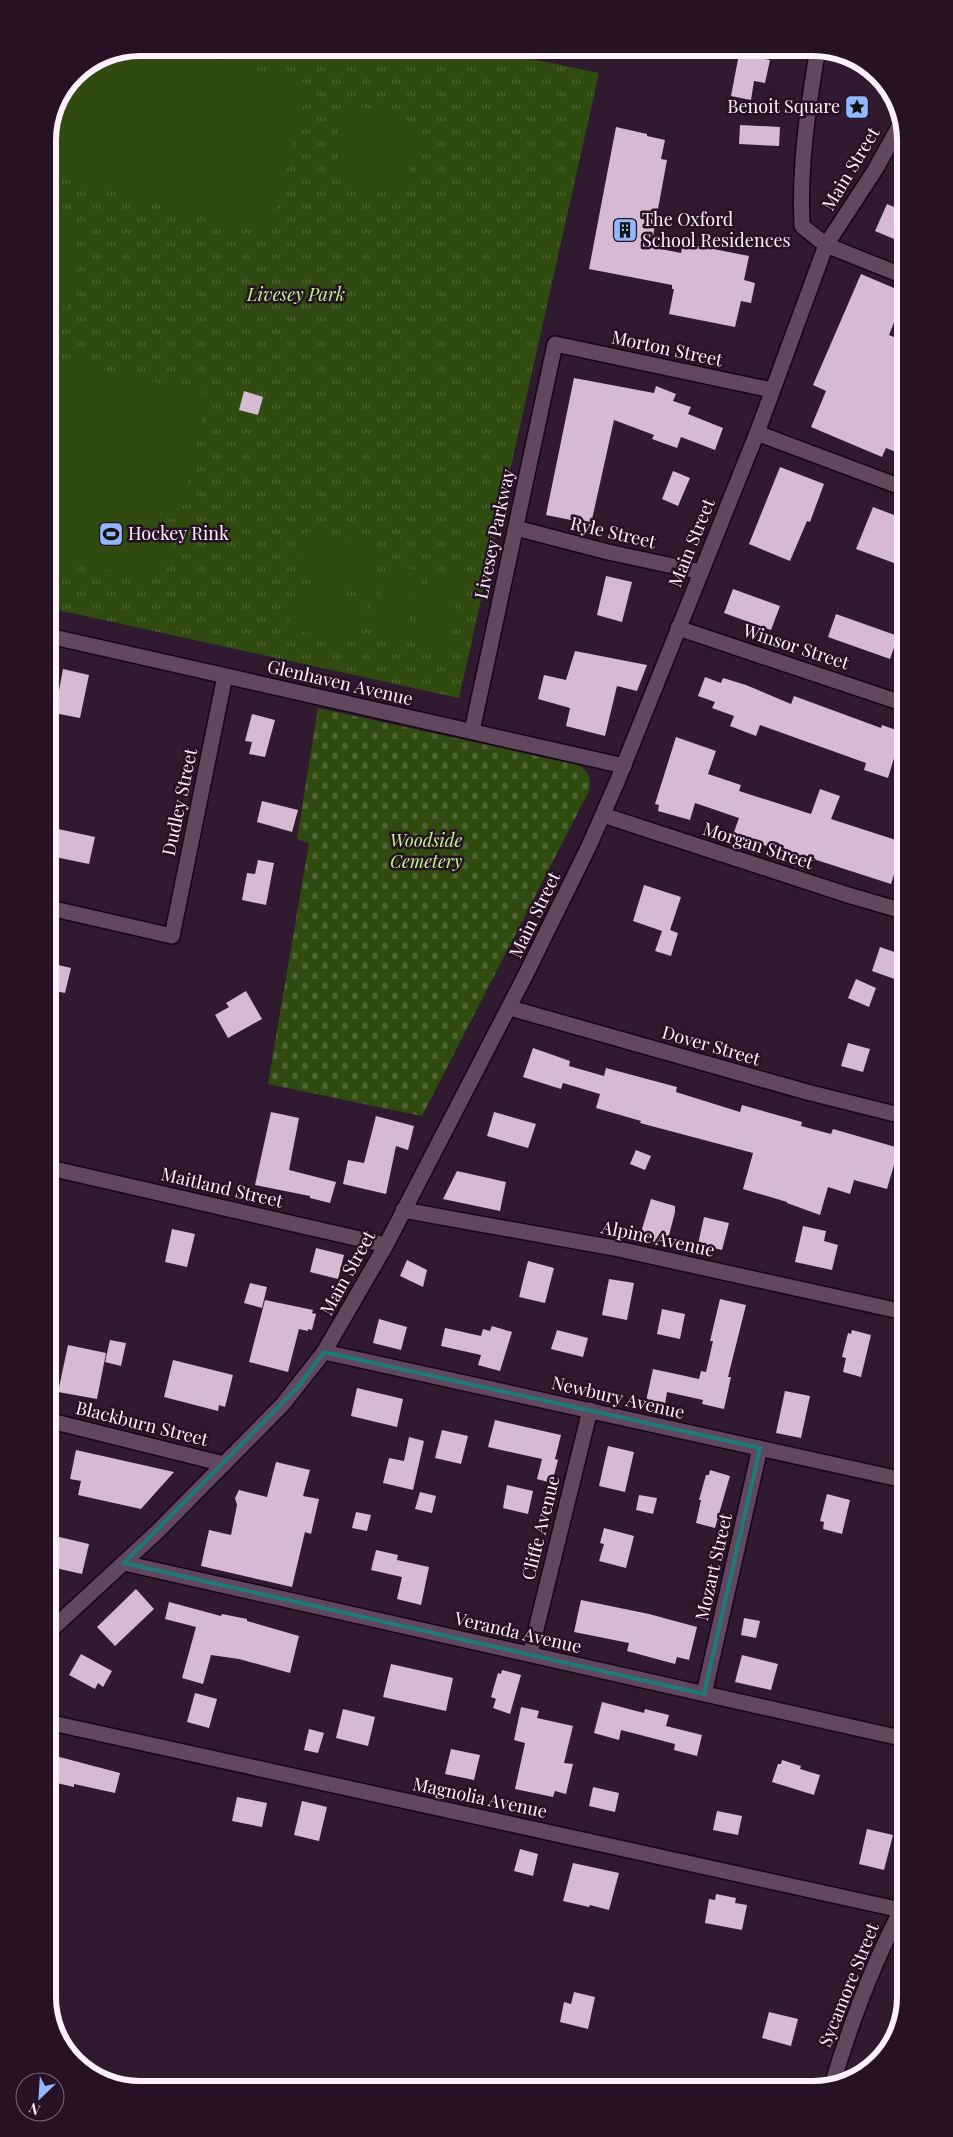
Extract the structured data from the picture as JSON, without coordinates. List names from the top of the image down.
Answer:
{
  "streets": {
    "street": [
      "Main Street",
      "Morton Street",
      "Ryle Street",
      "Livesey Parkway",
      "Winsor Street",
      "Glenhaven Avenue",
      "Dudley Street",
      "Morgan Street",
      "Dover Street",
      "Maitland Street",
      "Alpine Avenue",
      "Newbury Avenue",
      "Blackburn Street",
      "Cliffe Avenue",
      "Mozart Street",
      "Veranda Avenue",
      "Magnolia Avenue",
      "Sycamore Street"
    ]
  },
  "crossings": [
    ["Main Street", "Morton Street"],
    ["Main Street", "Ryle Street"],
    ["Main Street", "Winsor Street"],
    ["Main Street", "Glenhaven Avenue"],
    ["Main Street", "Morgan Street"],
    ["Main Street", "Dover Street"],
    ["Main Street", "Maitland Street"],
    ["Main Street", "Alpine Avenue"],
    ["Main Street", "Newbury Avenue"],
    ["Main Street", "Blackburn Street"],
    ["Main Street", "Veranda Avenue"],
    ["Morton Street", "Livesey Parkway"],
    ["Ryle Street", "Livesey Parkway"],
    ["Livesey Parkway", "Glenhaven Avenue"],
    ["Glenhaven Avenue", "Dudley Street"],
    ["Newbury Avenue", "Cliffe Avenue"],
    ["Newbury Avenue", "Mozart Street"],
    ["Cliffe Avenue", "Veranda Avenue"],
    ["Mozart Street", "Veranda Avenue"]
  ],
  "parks": ["Livesey Park", "Woodside Cemetery"],
  "places": {
    "place": ["Benoit Square"],
    "building": ["The Oxford School Residences"],
    "sports": ["Hockey Rink"]
  },
  "north": "bottom left"
}
